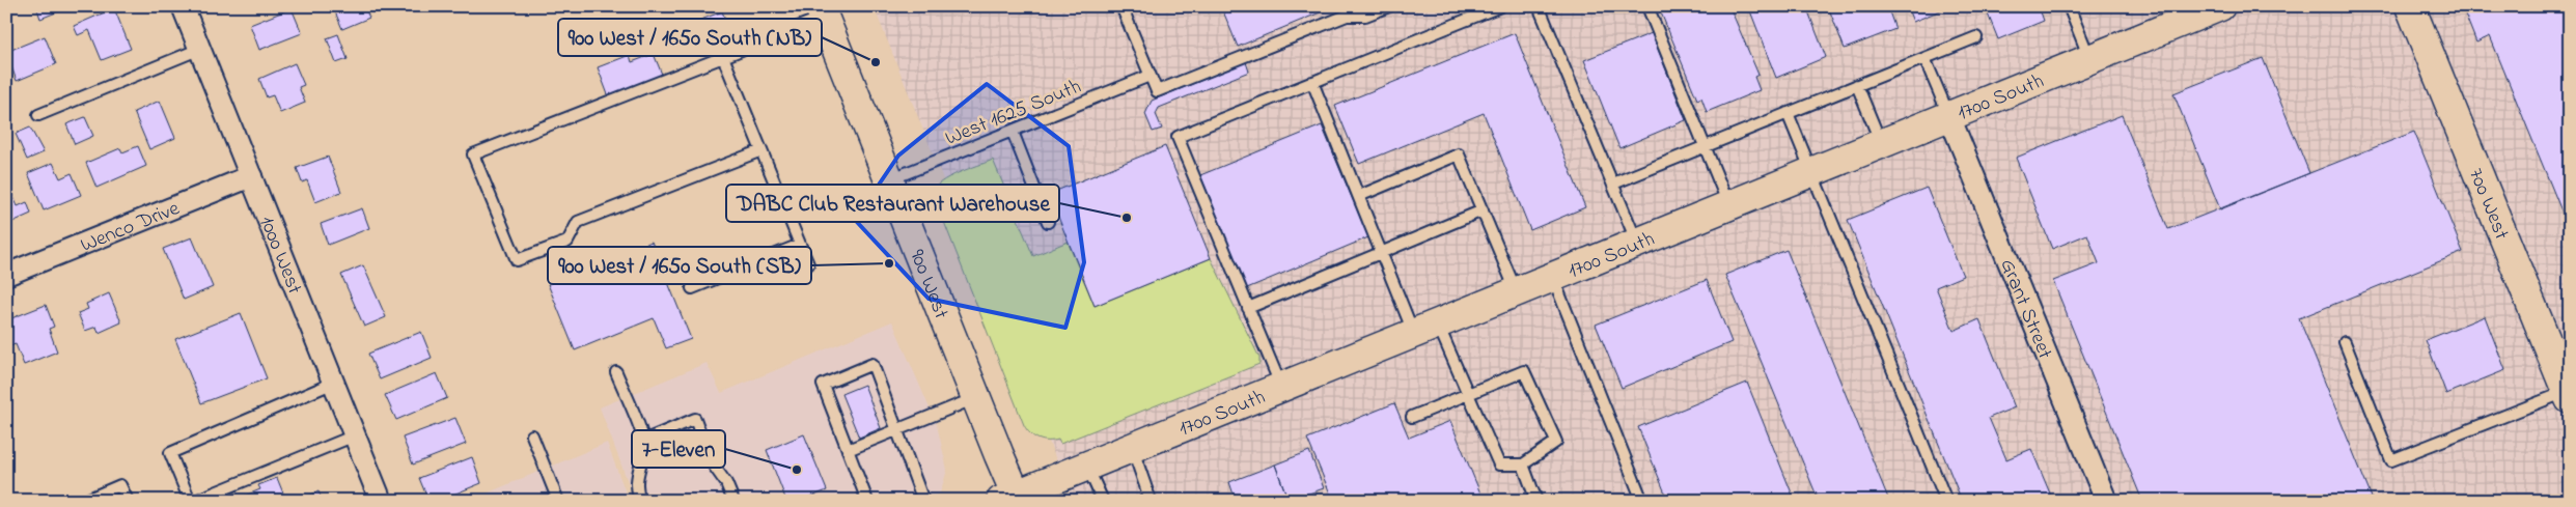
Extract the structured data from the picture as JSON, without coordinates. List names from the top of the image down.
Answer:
{
  "streets": {
    "street": [
      "1700 South",
      "700 West",
      "Wenco Drive",
      "1000 West",
      "900 West",
      "Grant Street"
    ],
    "lane": ["West 1625 South"]
  },
  "crossings": [
    ["1700 South", "900 West"],
    ["1700 South", "Grant Street"],
    ["West 1625 South", "900 West"],
    ["Wenco Drive", "1000 West"]
  ],
  "places": [
    "900 West / 1650 South (NB)",
    "DABC Club Restaurant Warehouse",
    "900 West / 1650 South (SB)",
    "7-Eleven"
  ]
}
